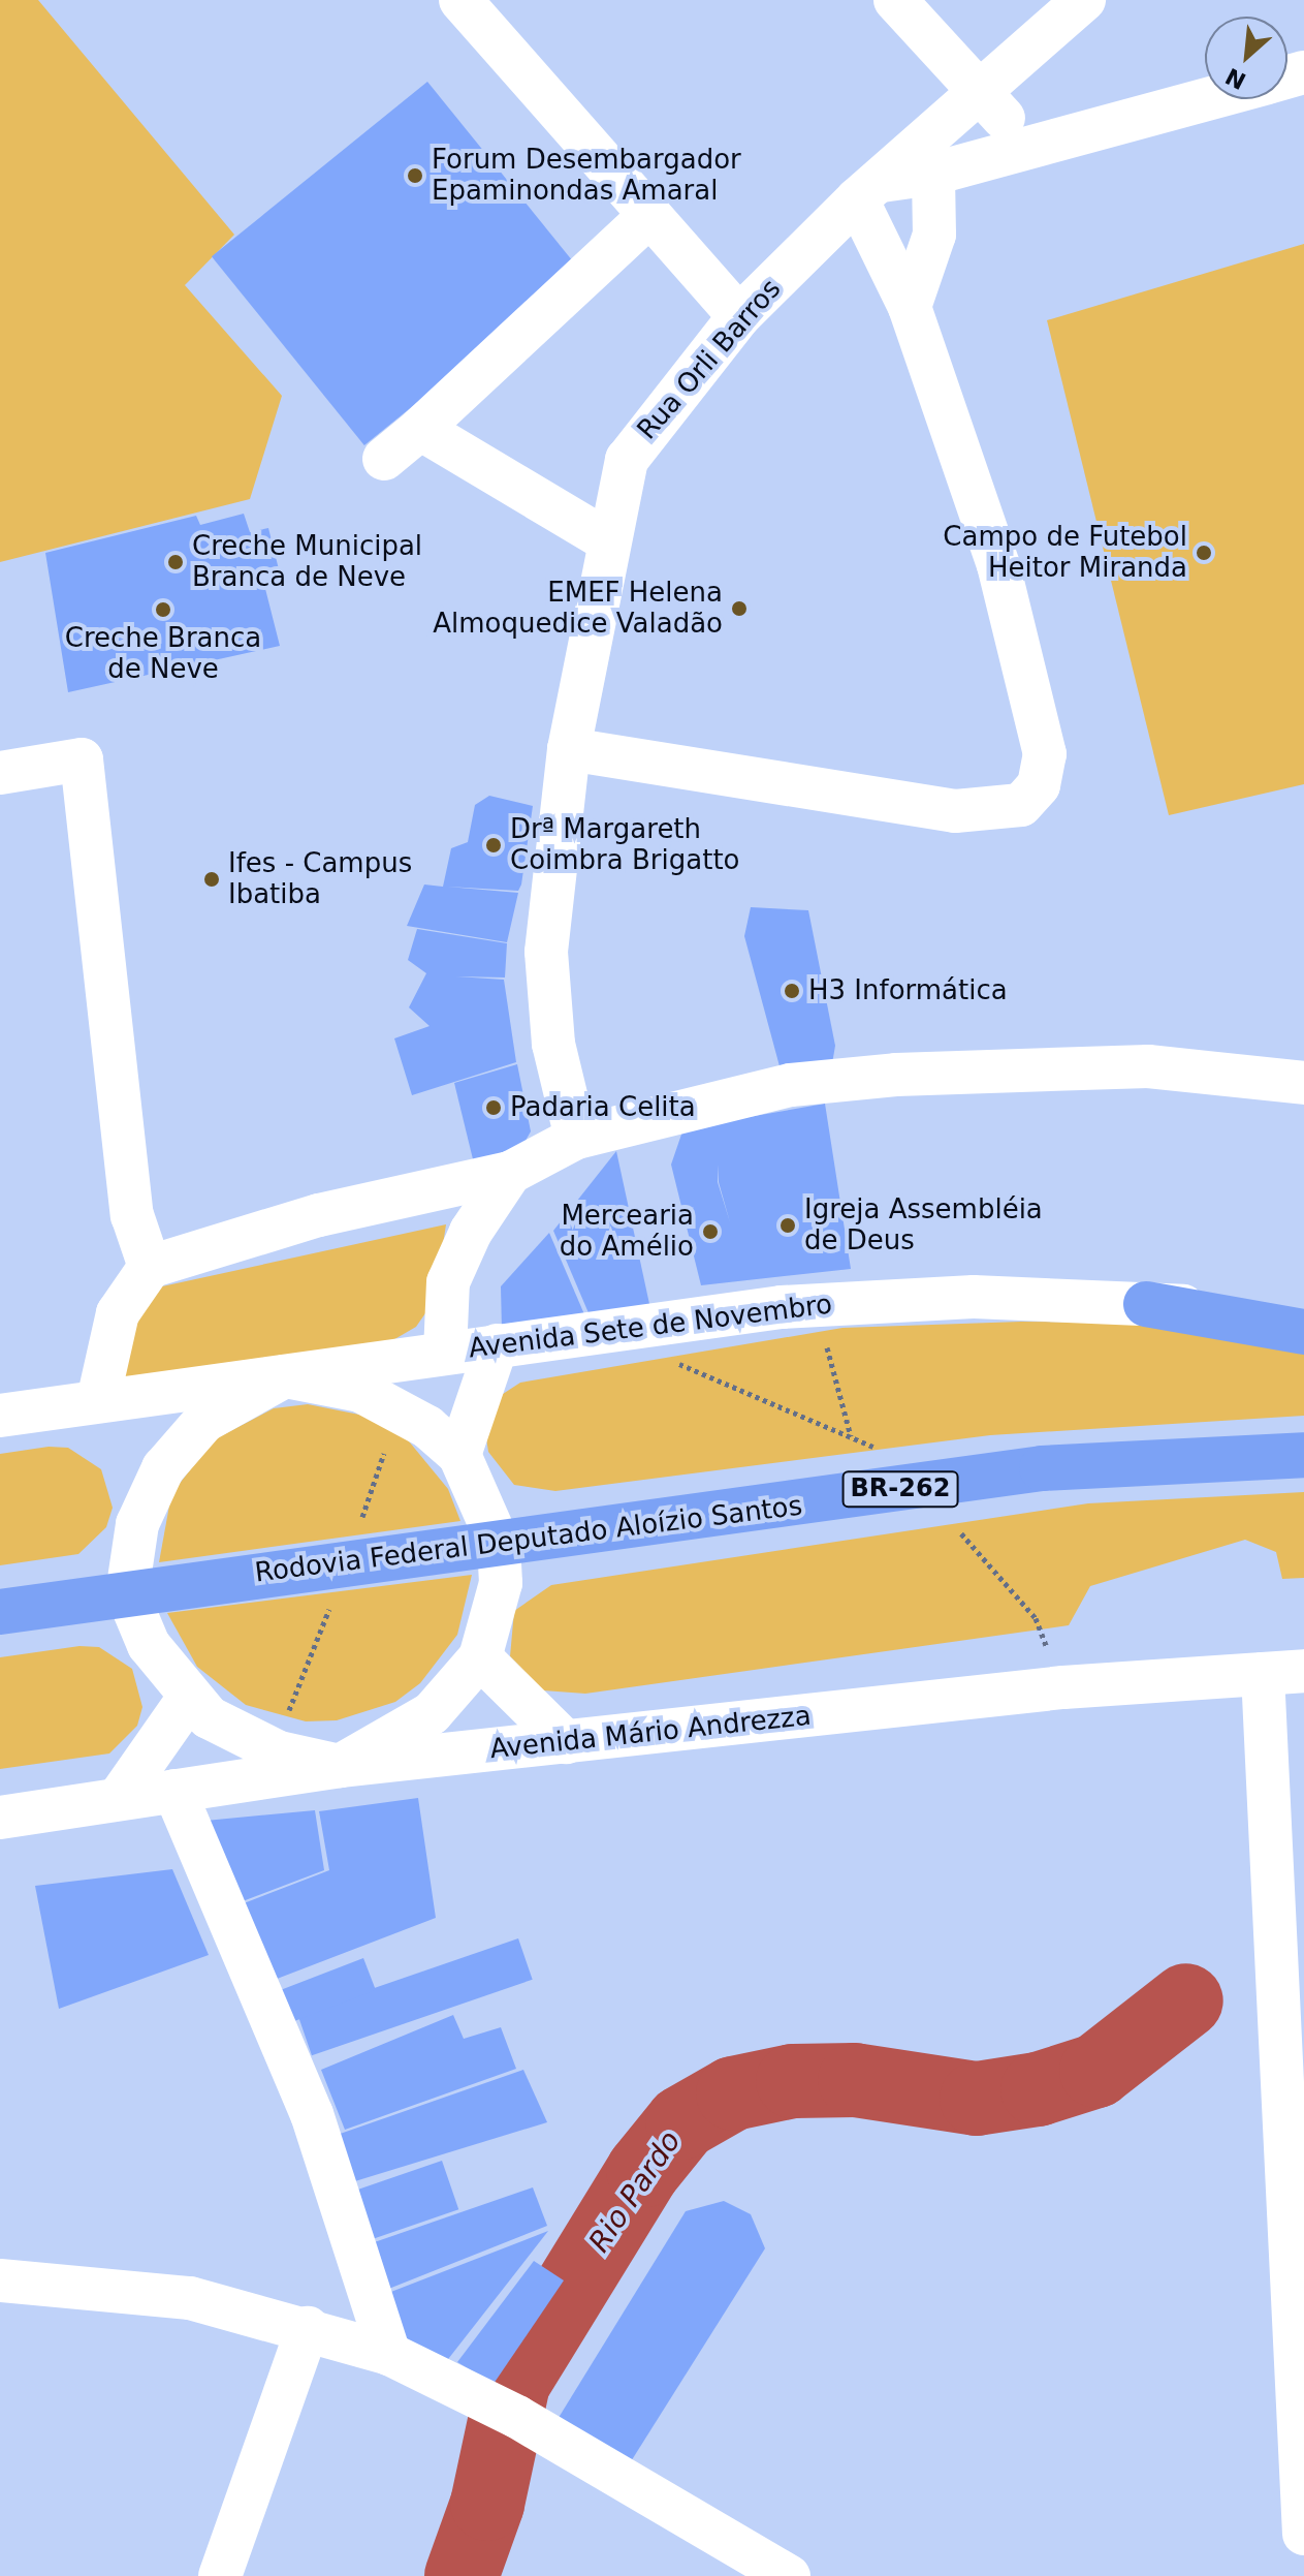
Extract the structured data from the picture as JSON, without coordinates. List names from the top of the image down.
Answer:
{
  "streets": {
    "highway": ["BR-262", "Rodovia Federal Deputado Aloízio Santos"],
    "street": ["Rua Orli Barros", "Avenida Sete de Novembro", "Avenida Mário Andrezza"]
  },
  "water": ["Rio Pardo"],
  "places": [
    "Forum Desembargador Epaminondas Amaral",
    "Campo de Futebol Heitor Miranda",
    "Creche Municipal Branca de Neve",
    "EMEF Helena Almoquedice Valadão",
    "Creche Branca de Neve",
    "Drª Margareth Coimbra Brigatto",
    "Ifes - Campus Ibatiba",
    "H3 Informática",
    "Padaria Celita",
    "Igreja Assembléia de Deus",
    "Mercearia do Amélio"
  ],
  "north": "bottom left"
}
